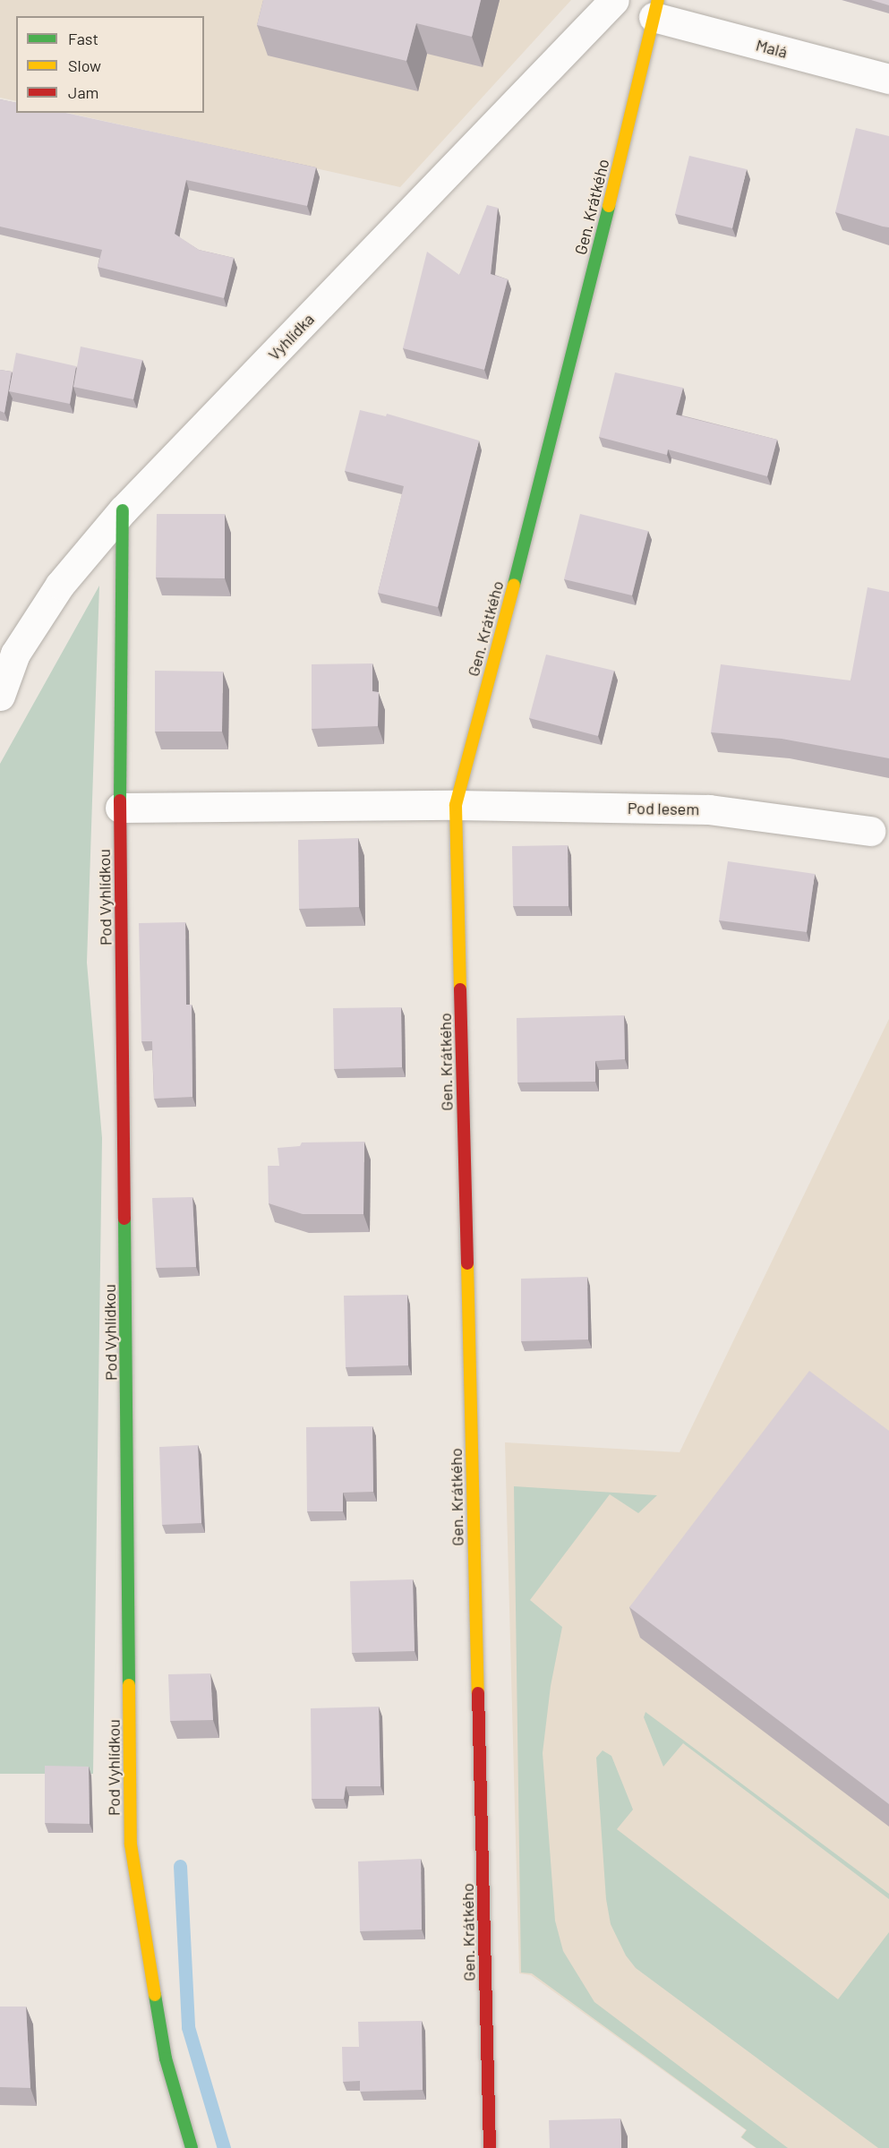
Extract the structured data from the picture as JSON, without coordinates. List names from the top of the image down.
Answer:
{
  "streets": {
    "street": [
      "Malá",
      "Gen. Krátkého",
      "Vyhlídka",
      "Pod lesem",
      "Pod Vyhlídkou"
    ]
  },
  "crossings": [
    ["Malá", "Gen. Krátkého"],
    ["Gen. Krátkého", "Pod lesem"],
    ["Vyhlídka", "Pod Vyhlídkou"],
    ["Pod lesem", "Pod Vyhlídkou"]
  ],
  "legend": ["Fast", "Slow", "Jam"]
}
